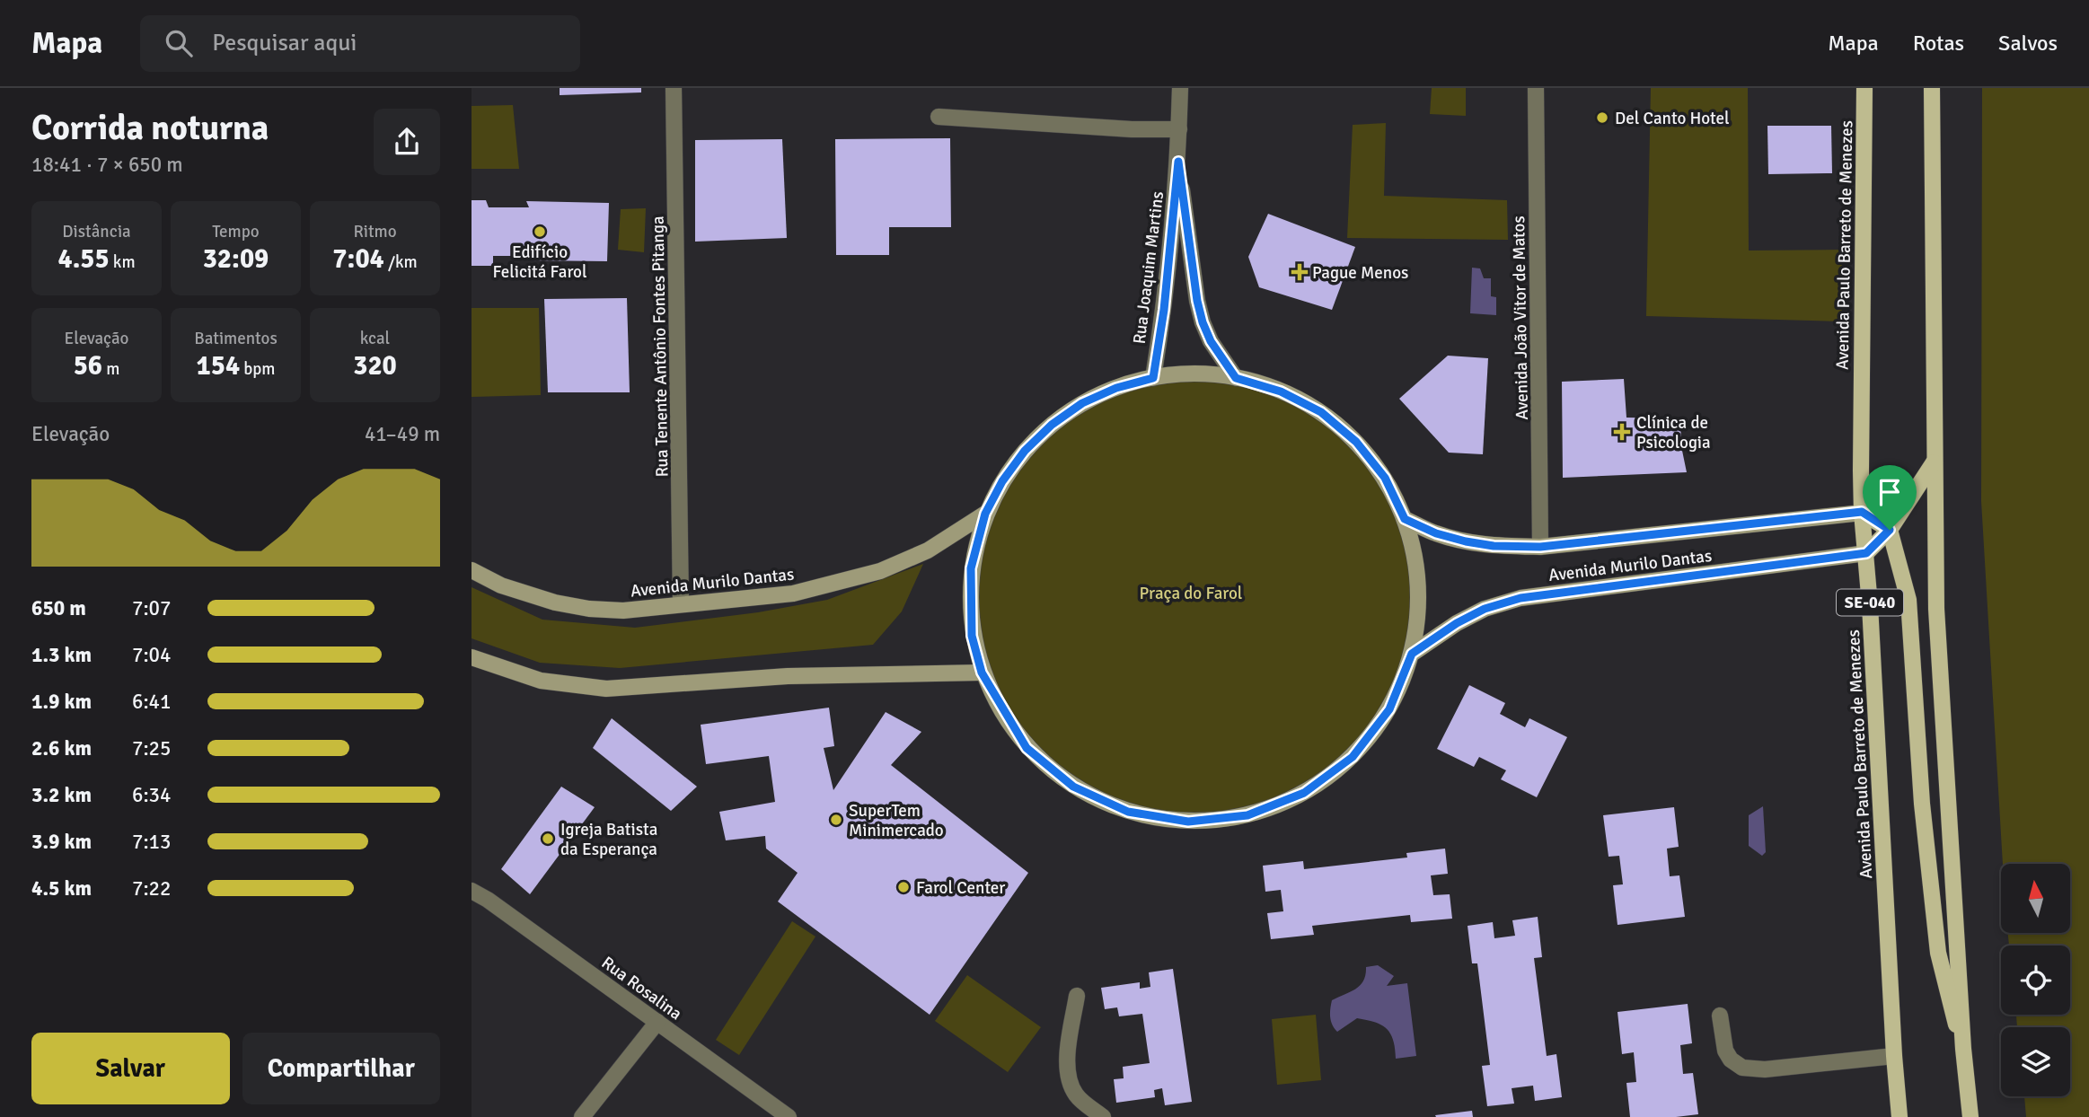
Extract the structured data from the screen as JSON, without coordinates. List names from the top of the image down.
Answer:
{
  "streets": {
    "main road": ["Avenida Paulo Barreto de Menezes", "Avenida Murilo Dantas", "SE-040"],
    "street": [
      "Rua Joaquim Martins",
      "Avenida João Vitor de Matos",
      "Rua Tenente Antônio Fontes Pitanga",
      "Rua Rosalina"
    ]
  },
  "crossings": [
    ["Avenida Paulo Barreto de Menezes", "Avenida Murilo Dantas"],
    ["Rua Joaquim Martins", "Avenida Murilo Dantas"],
    ["Avenida João Vitor de Matos", "Avenida Murilo Dantas"],
    ["Rua Tenente Antônio Fontes Pitanga", "Avenida Murilo Dantas"]
  ],
  "parks": ["Praça do Farol"],
  "places": {
    "other": [
      "Del Canto Hotel",
      "Edifício Felicitá Farol",
      "SuperTem Minimercado",
      "Igreja Batista da Esperança",
      "Farol Center"
    ],
    "health": ["Pague Menos", "Clínica de Psicologia"]
  },
  "north": "top",
  "page": {
    "header": "Mapa",
    "search": "Pesquisar aqui",
    "nav": ["Mapa", "Rotas", "Salvos"],
    "heading": ["Corrida noturna", "18:41 · 7 × 650 m"],
    "stats": [
      ["Distância", "4.55 km"],
      ["Tempo", "32:09"],
      ["Ritmo", "7:04 /km"],
      ["Elevação", "56 m"],
      ["Batimentos", "154 bpm"],
      ["kcal", "320"]
    ],
    "chart": ["Elevação", "41–49 m"],
    "list": [
      {
        "name": "650 m",
        "note": "7:07"
      },
      {
        "name": "1.3 km",
        "note": "7:04"
      },
      {
        "name": "1.9 km",
        "note": "6:41"
      },
      {
        "name": "2.6 km",
        "note": "7:25"
      },
      {
        "name": "3.2 km",
        "note": "6:34"
      },
      {
        "name": "3.9 km",
        "note": "7:13"
      },
      {
        "name": "4.5 km",
        "note": "7:22"
      }
    ],
    "buttons": ["Salvar", "Compartilhar"]
  }
}
